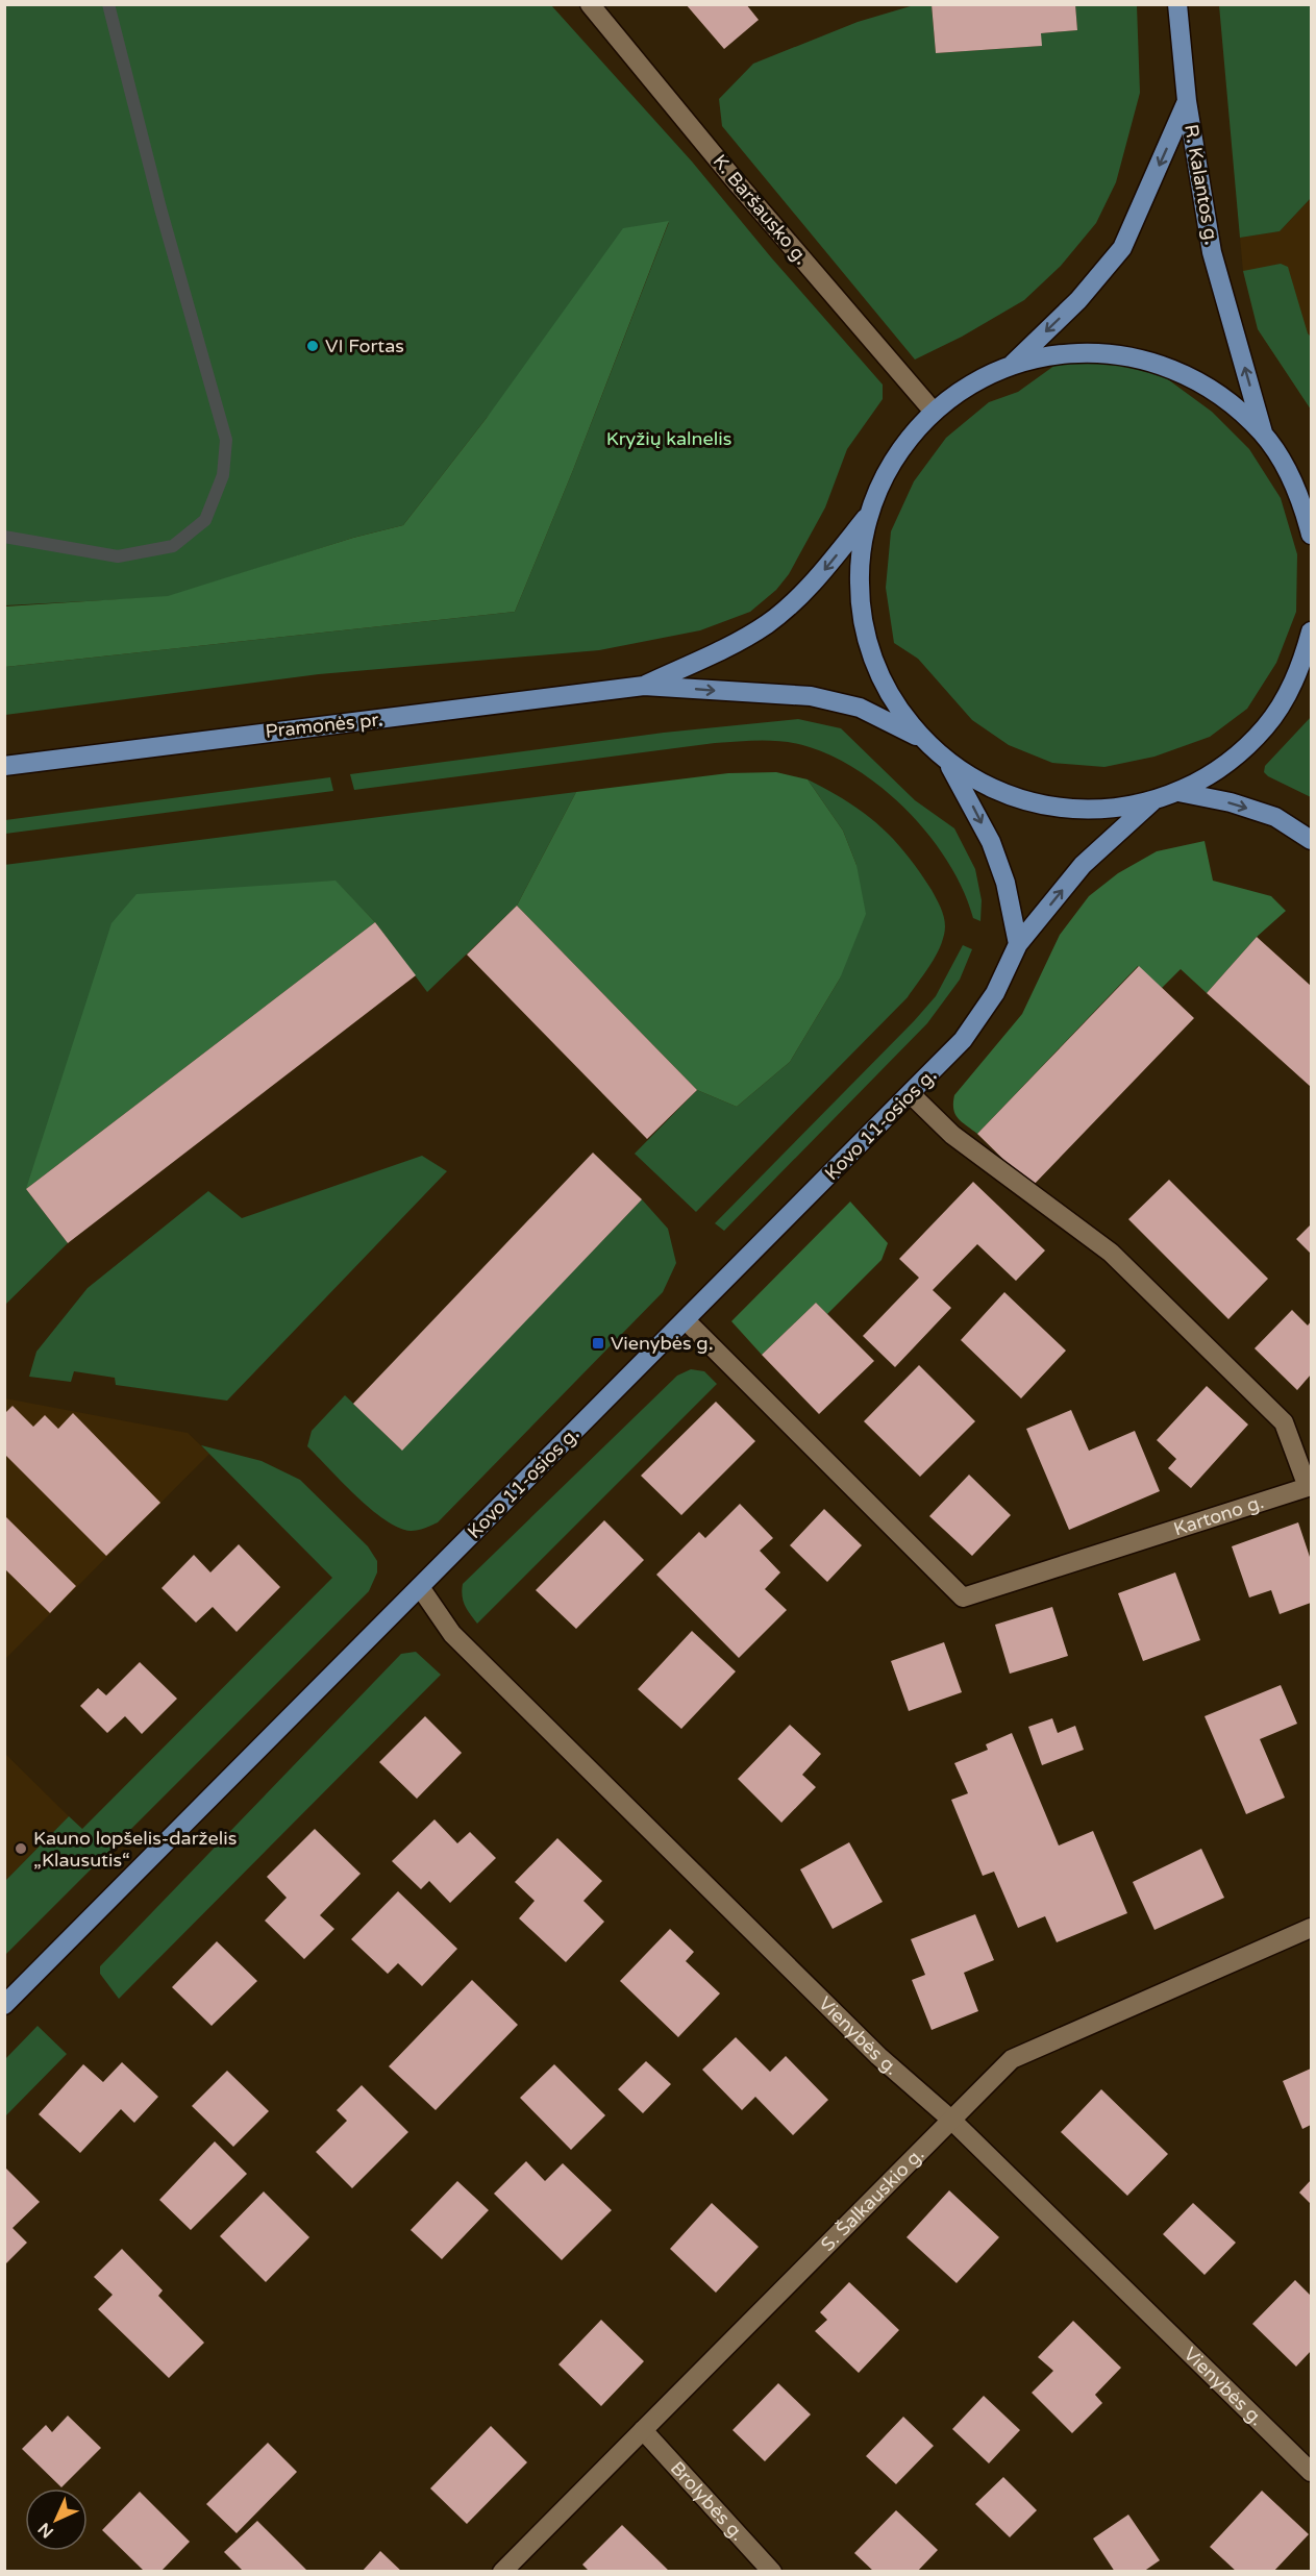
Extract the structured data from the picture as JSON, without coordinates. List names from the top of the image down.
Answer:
{
  "streets": {
    "main road": ["R. Kalantos g.", "Pramonės pr.", "Kovo 11-osios g."],
    "street": [
      "K. Baršausko g.",
      "Kartono g.",
      "Vienybės g.",
      "S. Šalkauskio g.",
      "Brolybės g."
    ]
  },
  "crossings": [
    ["Kovo 11-osios g.", "Kartono g."],
    ["Kovo 11-osios g.", "Vienybės g."],
    ["Vienybės g.", "S. Šalkauskio g."],
    ["S. Šalkauskio g.", "Brolybės g."]
  ],
  "parks": ["Kryžių kalnelis"],
  "places": {
    "other": ["VI Fortas", "Kauno lopšelis-darželis „Klausutis“"],
    "transit": ["Vienybės g."]
  },
  "north": "bottom left"
}
